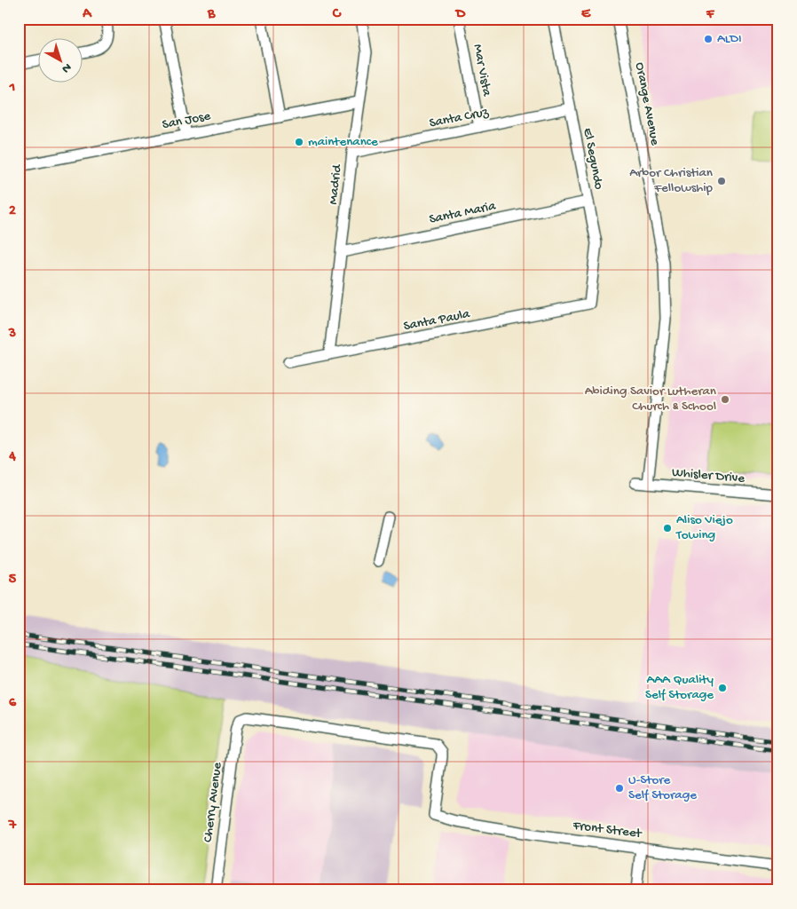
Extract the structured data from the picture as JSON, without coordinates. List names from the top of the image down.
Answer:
{
  "streets": {
    "street": [
      "Mar Vista",
      "Orange Avenue",
      "Santa Cruz",
      "San Jose",
      "El Segundo",
      "Madrid",
      "Santa Maria",
      "Santa Paula",
      "Whisler Drive",
      "Cherry Avenue",
      "Front Street"
    ]
  },
  "crossings": [
    ["Mar Vista", "Santa Cruz"],
    ["Orange Avenue", "Whisler Drive"],
    ["Santa Cruz", "El Segundo"],
    ["Santa Cruz", "Madrid"],
    ["San Jose", "Madrid"],
    ["El Segundo", "Santa Maria"],
    ["El Segundo", "Santa Paula"],
    ["Madrid", "Santa Maria"],
    ["Madrid", "Santa Paula"],
    ["Cherry Avenue", "Front Street"]
  ],
  "places": [
    "ALDI",
    "maintenance",
    "Arbor Christian Fellowship",
    "Abiding Savior Lutheran Church & School",
    "Aliso Viejo Towing",
    "AAA Quality Self Storage",
    "U-Store Self Storage"
  ],
  "north": "bottom right",
  "grid": {
    "columns": [
      "A",
      "B",
      "C",
      "D",
      "E",
      "F"
    ],
    "rows": [
      "1",
      "2",
      "3",
      "4",
      "5",
      "6",
      "7"
    ]
  }
}
